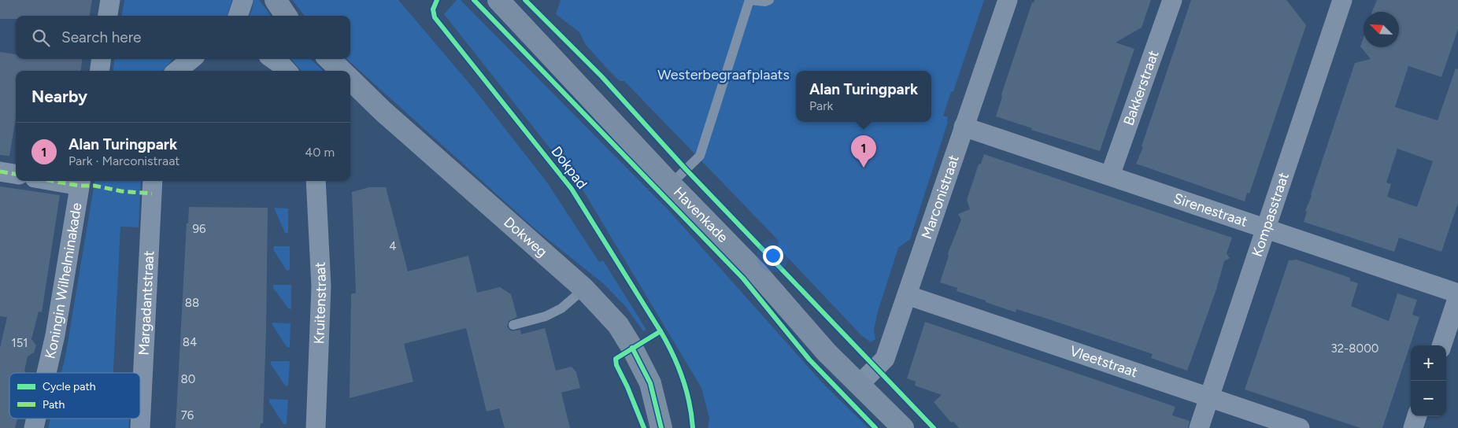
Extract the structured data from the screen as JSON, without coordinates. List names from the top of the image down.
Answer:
{
  "streets": {
    "street": [
      "Bakkerstraat",
      "Marconistraat",
      "Sirenestraat",
      "Kompasstraat",
      "Havenkade",
      "Dokweg",
      "Koningin Wilhelminakade",
      "Margadantstraat",
      "Kruitenstraat",
      "Vleetstraat"
    ],
    "cycle path": ["Dokpad"]
  },
  "crossings": [
    ["Bakkerstraat", "Sirenestraat"],
    ["Marconistraat", "Sirenestraat"],
    ["Marconistraat", "Havenkade"],
    ["Marconistraat", "Vleetstraat"],
    ["Sirenestraat", "Kompasstraat"],
    ["Kompasstraat", "Vleetstraat"]
  ],
  "parks": ["Westerbegraafplaats"],
  "house_numbers": [
    "96",
    "4",
    "88",
    "84",
    "151",
    "32-8000",
    "80",
    "76"
  ],
  "legend": ["Cycle path", "Path"],
  "north": "top left",
  "page": {
    "search": "Search here",
    "popup": ["Alan Turingpark", "Park"],
    "heading": "Nearby",
    "list": [
      {
        "mark": "1",
        "name": "Alan Turingpark",
        "note": "Park · Marconistraat",
        "value": "40 m"
      }
    ],
    "pins": "1",
    "map_buttons": ["+", "−"]
  }
}
